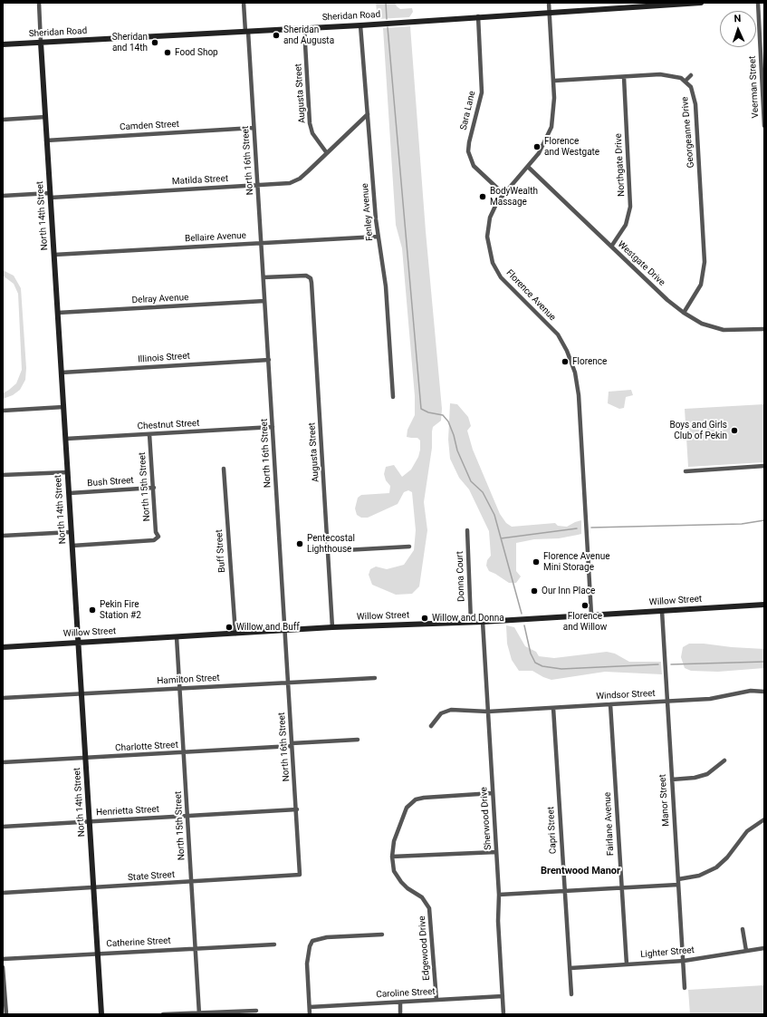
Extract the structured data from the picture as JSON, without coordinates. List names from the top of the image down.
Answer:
{
  "streets": {
    "main road": ["Sheridan Road", "North 14th Street", "Willow Street"],
    "street": [
      "Veerman Street",
      "Augusta Street",
      "Sara Lane",
      "Camden Street",
      "Georgeanne Drive",
      "North 16th Street",
      "Northgate Drive",
      "Matilda Street",
      "Fenley Avenue",
      "Bellaire Avenue",
      "Westgate Drive",
      "Florence Avenue",
      "Delray Avenue",
      "Illinois Street",
      "Chestnut Street",
      "Bush Street",
      "North 15th Street",
      "Buff Street",
      "Donna Court",
      "Hamilton Street",
      "Windsor Street",
      "Charlotte Street",
      "Manor Street",
      "Henrietta Street",
      "Sherwood Drive",
      "Fairlane Avenue",
      "Capri Street",
      "State Street",
      "Catherine Street",
      "Edgewood Drive",
      "Lighter Street",
      "Caroline Street"
    ]
  },
  "crossings": [
    ["Sheridan Road", "Augusta Street"],
    ["Sheridan Road", "Sara Lane"],
    ["Sheridan Road", "North 16th Street"],
    ["Sheridan Road", "Fenley Avenue"],
    ["Sheridan Road", "North 14th Street"],
    ["Sheridan Road", "Florence Avenue"],
    ["Augusta Street", "North 16th Street"],
    ["Augusta Street", "Matilda Street"],
    ["Augusta Street", "Willow Street"],
    ["Sara Lane", "Florence Avenue"],
    ["Camden Street", "North 16th Street"],
    ["Camden Street", "North 14th Street"],
    ["Georgeanne Drive", "Westgate Drive"],
    ["North 16th Street", "Matilda Street"],
    ["North 16th Street", "Bellaire Avenue"],
    ["North 16th Street", "Delray Avenue"],
    ["North 16th Street", "Illinois Street"],
    ["North 16th Street", "Chestnut Street"],
    ["North 16th Street", "Willow Street"],
    ["North 16th Street", "Hamilton Street"],
    ["North 16th Street", "Charlotte Street"],
    ["North 16th Street", "Henrietta Street"],
    ["North 16th Street", "State Street"],
    ["Northgate Drive", "Westgate Drive"],
    ["Matilda Street", "Fenley Avenue"],
    ["Matilda Street", "North 14th Street"],
    ["Fenley Avenue", "Bellaire Avenue"],
    ["North 14th Street", "Bellaire Avenue"],
    ["North 14th Street", "Delray Avenue"],
    ["North 14th Street", "Illinois Street"],
    ["North 14th Street", "Chestnut Street"],
    ["North 14th Street", "Bush Street"],
    ["North 14th Street", "North 15th Street"],
    ["North 14th Street", "Willow Street"],
    ["North 14th Street", "Hamilton Street"],
    ["North 14th Street", "Charlotte Street"],
    ["North 14th Street", "Henrietta Street"],
    ["North 14th Street", "State Street"],
    ["North 14th Street", "Catherine Street"],
    ["Westgate Drive", "Florence Avenue"],
    ["Florence Avenue", "Willow Street"],
    ["Chestnut Street", "North 15th Street"],
    ["Bush Street", "North 15th Street"],
    ["North 15th Street", "Willow Street"],
    ["North 15th Street", "Hamilton Street"],
    ["North 15th Street", "Charlotte Street"],
    ["North 15th Street", "Henrietta Street"],
    ["North 15th Street", "State Street"],
    ["North 15th Street", "Catherine Street"],
    ["Buff Street", "Willow Street"],
    ["Donna Court", "Willow Street"],
    ["Willow Street", "Manor Street"],
    ["Willow Street", "Sherwood Drive"],
    ["Windsor Street", "Manor Street"],
    ["Windsor Street", "Sherwood Drive"],
    ["Windsor Street", "Fairlane Avenue"],
    ["Windsor Street", "Capri Street"],
    ["Manor Street", "Lighter Street"],
    ["Sherwood Drive", "Edgewood Drive"],
    ["Sherwood Drive", "Caroline Street"],
    ["Fairlane Avenue", "Lighter Street"],
    ["Capri Street", "Lighter Street"],
    ["Edgewood Drive", "Caroline Street"]
  ],
  "districts": ["Brentwood Manor"],
  "places": [
    "Sheridan and Augusta",
    "Sheridan and 14th",
    "Food Shop",
    "Florence and Westgate",
    "BodyWealth Massage",
    "Florence",
    "Boys and Girls Club of Pekin",
    "Pentecostal Lighthouse",
    "Florence Avenue Mini Storage",
    "Our Inn Place",
    "Florence and Willow",
    "Pekin Fire Station #2",
    "Willow and Donna",
    "Willow and Buff"
  ],
  "north": "top"
}
